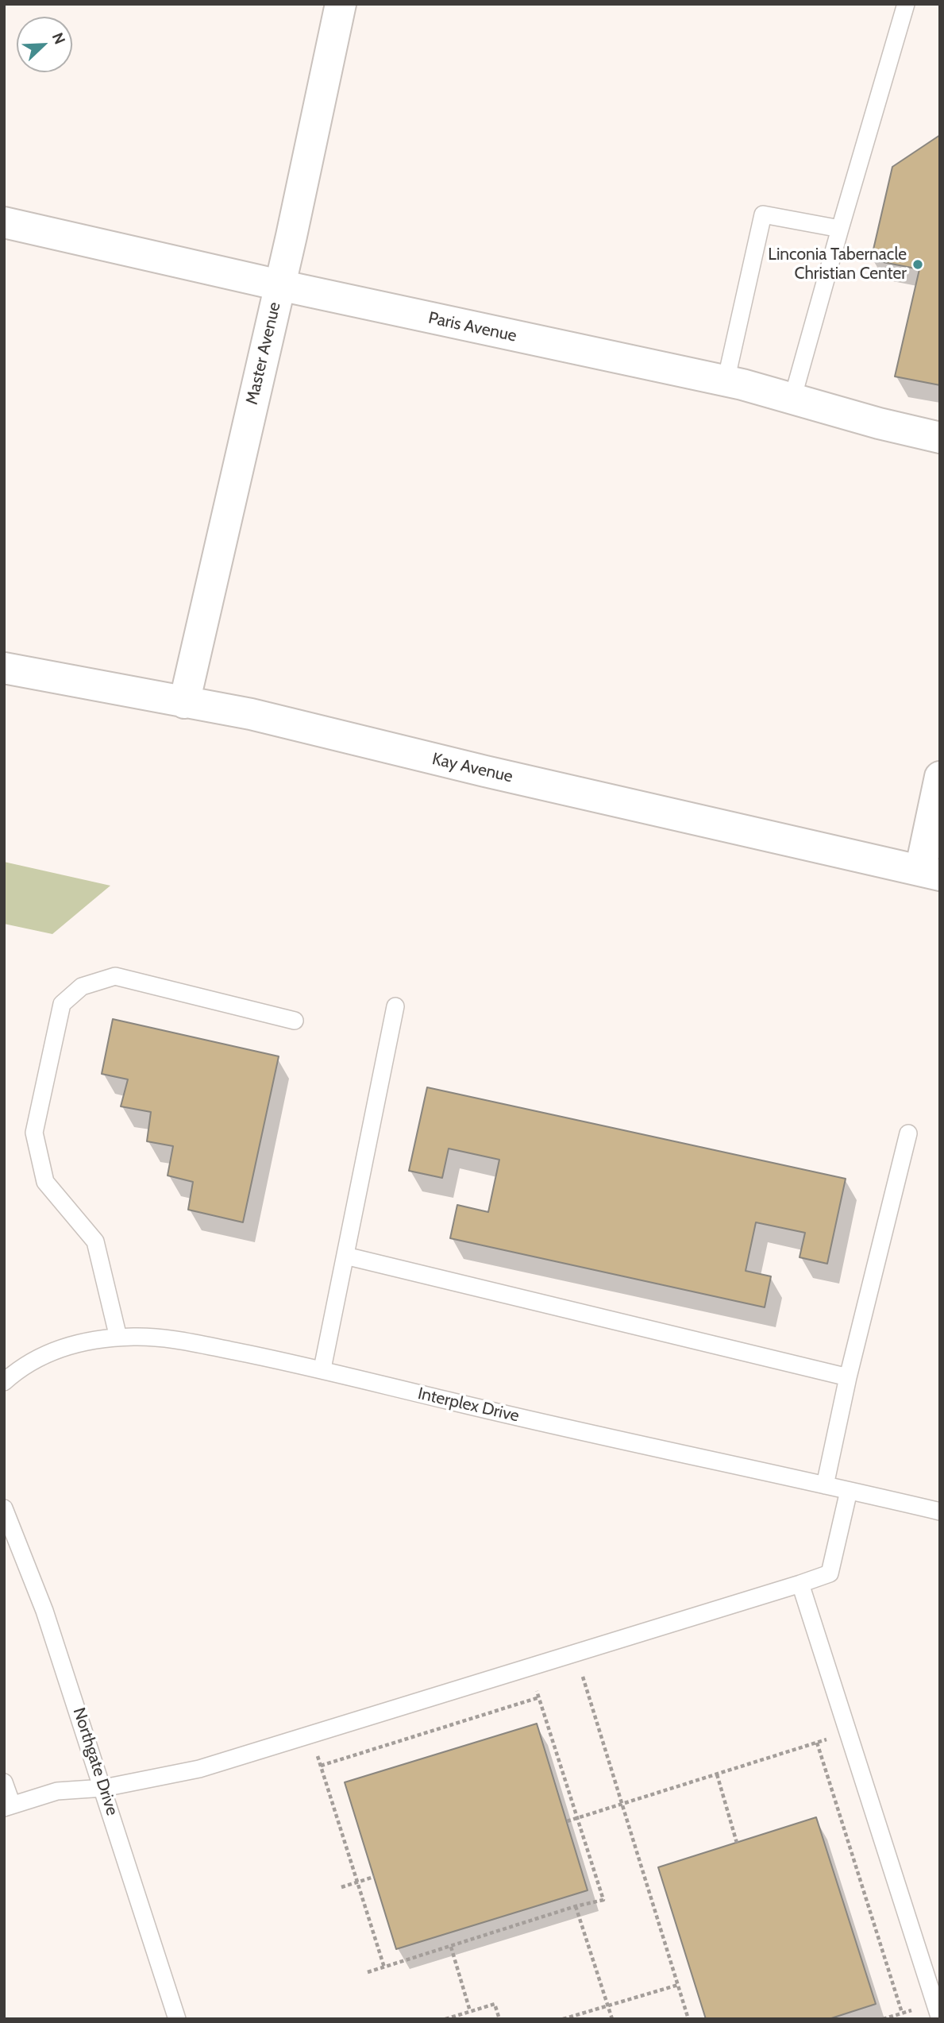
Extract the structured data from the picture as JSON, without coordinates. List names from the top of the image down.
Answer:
{
  "streets": {
    "street": ["Paris Avenue", "Master Avenue", "Kay Avenue"],
    "lane": ["Interplex Drive", "Northgate Drive"]
  },
  "crossings": [
    ["Paris Avenue", "Master Avenue"],
    ["Master Avenue", "Kay Avenue"]
  ],
  "places": ["Linconia Tabernacle Christian Center"],
  "north": "top right"
}
